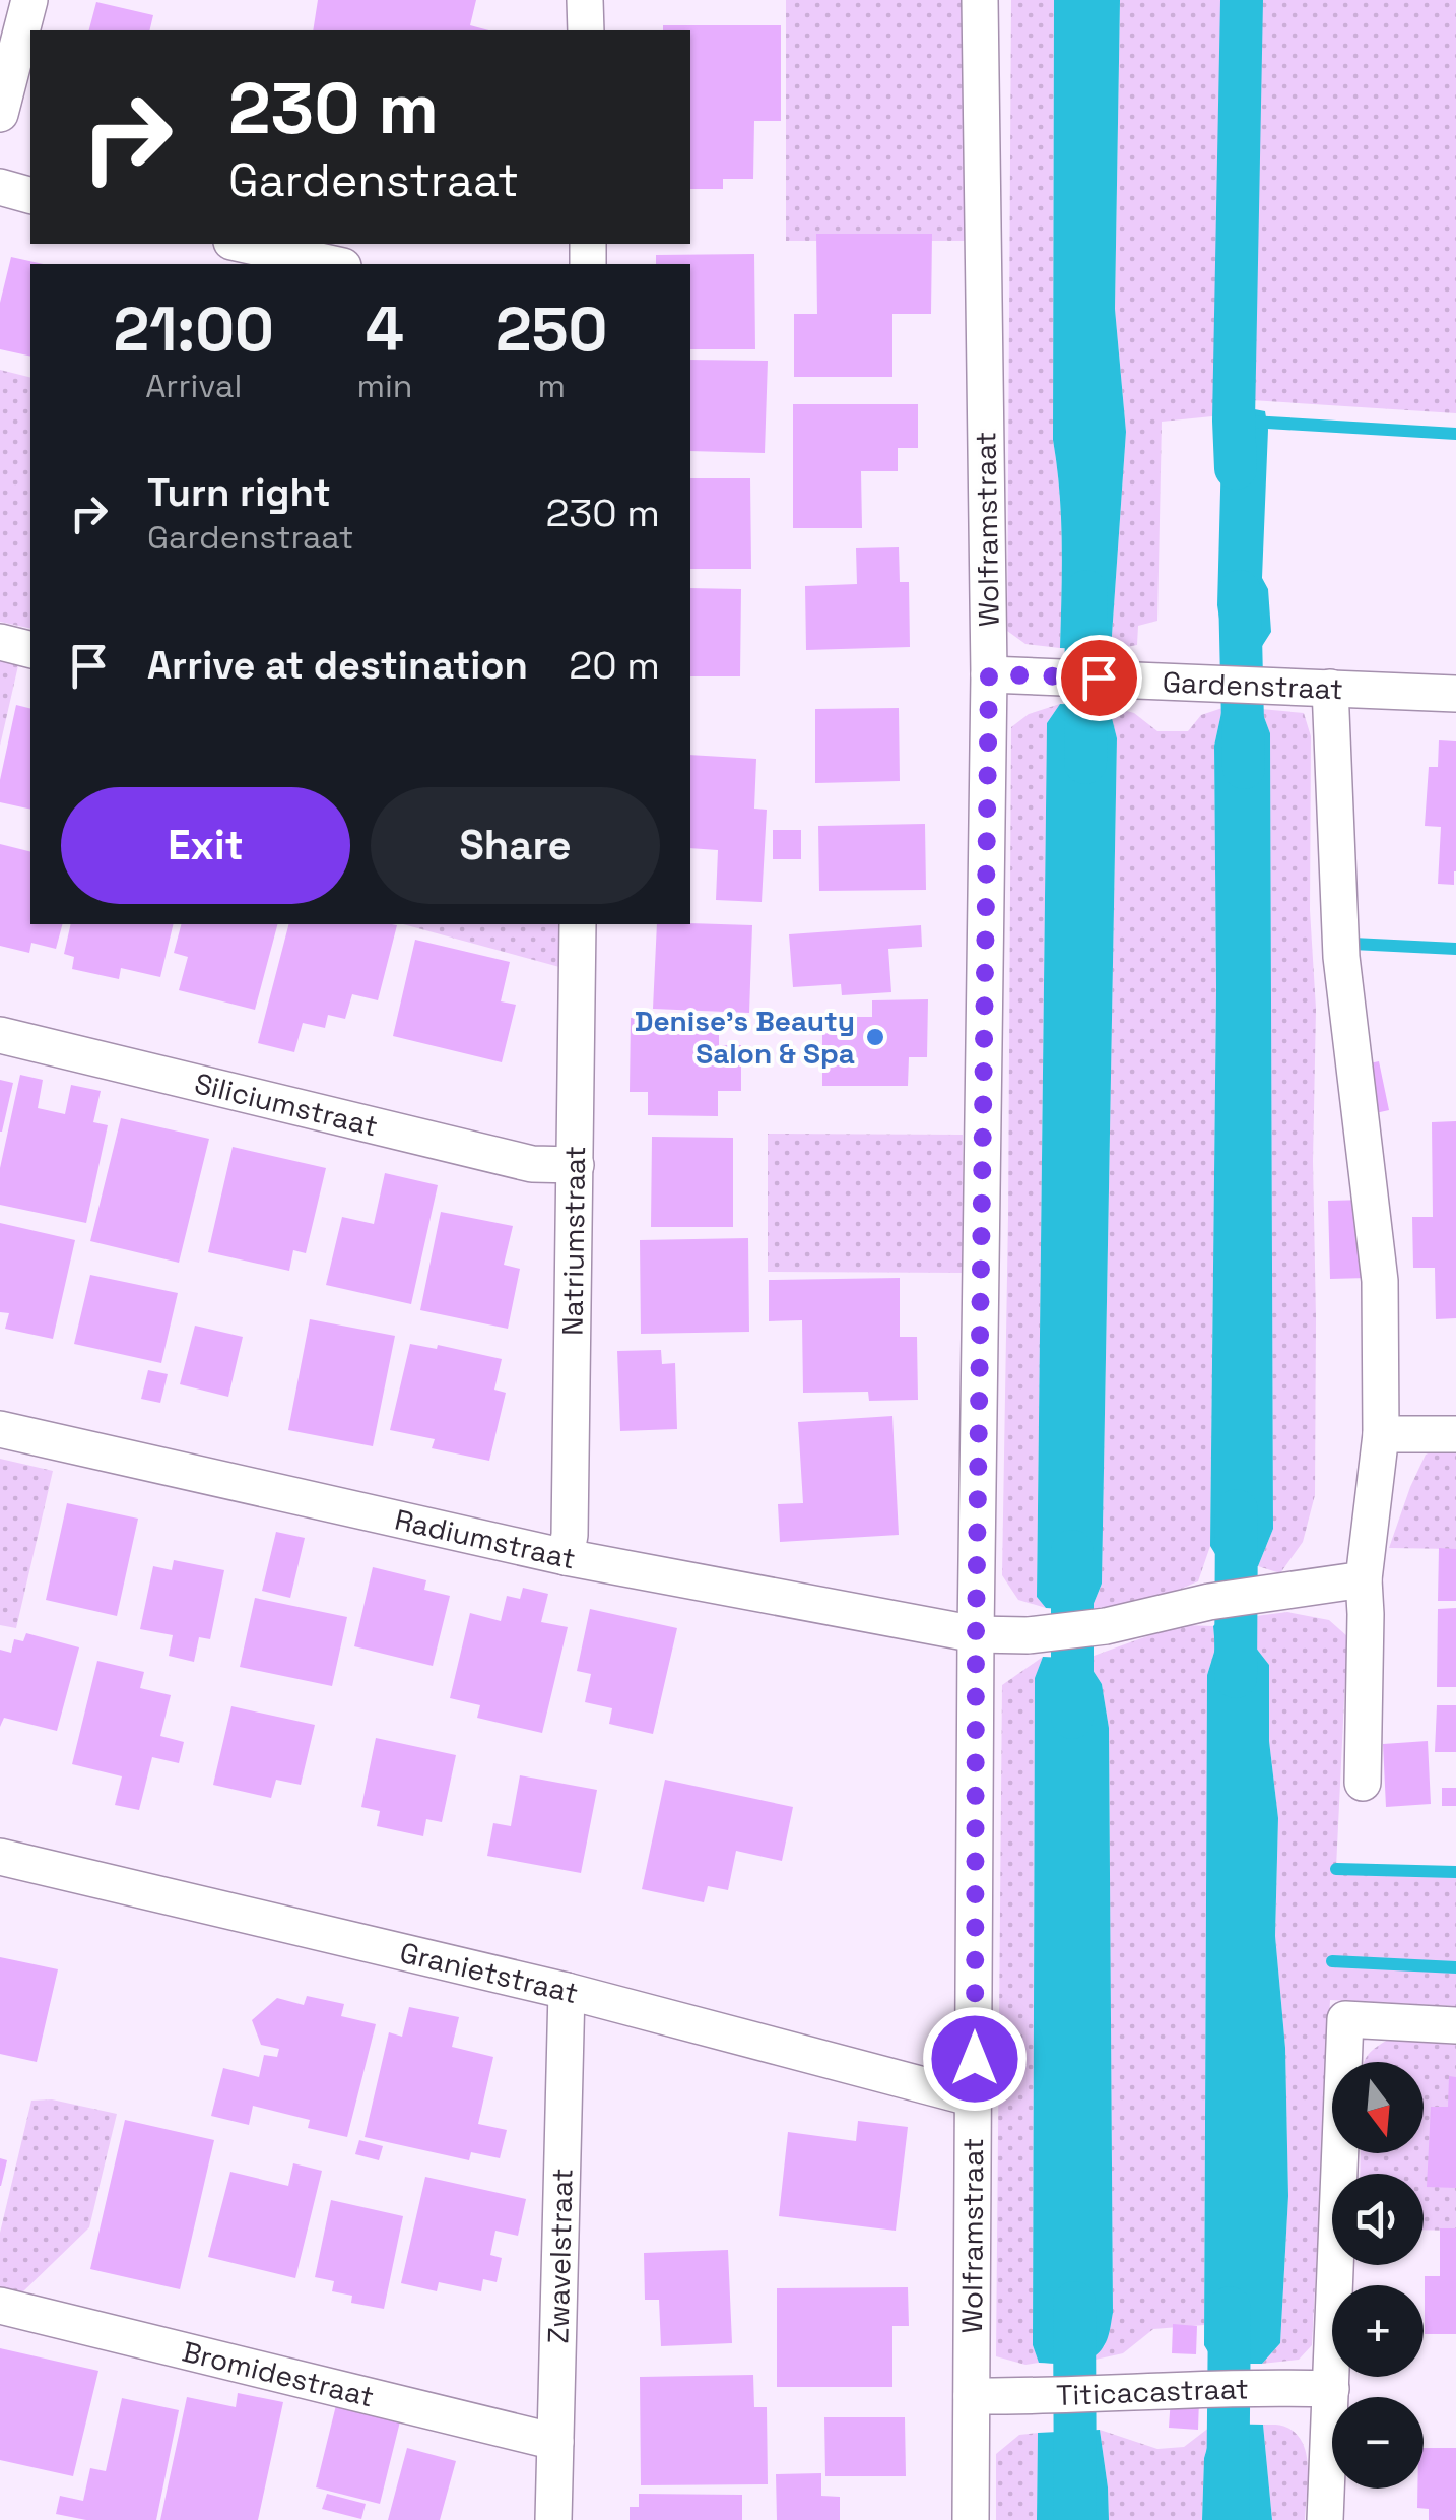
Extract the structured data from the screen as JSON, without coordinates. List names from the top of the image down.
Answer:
{
  "streets": {
    "street": [
      "Wolframstraat",
      "Gardenstraat",
      "Siliciumstraat",
      "Natriumstraat",
      "Radiumstraat",
      "Granietstraat",
      "Zwavelstraat",
      "Bromidestraat",
      "Titicacastraat"
    ]
  },
  "crossings": [
    ["Wolframstraat", "Gardenstraat"],
    ["Wolframstraat", "Radiumstraat"],
    ["Wolframstraat", "Granietstraat"],
    ["Wolframstraat", "Titicacastraat"],
    ["Siliciumstraat", "Natriumstraat"],
    ["Natriumstraat", "Radiumstraat"],
    ["Granietstraat", "Zwavelstraat"],
    ["Zwavelstraat", "Bromidestraat"]
  ],
  "places": ["Denise's Beauty Salon & Spa"],
  "north": "bottom",
  "page": {
    "turn": ["230 m", "Gardenstraat"],
    "eta": [
      "21:00",
      "Arrival",
      "4",
      "min",
      "250",
      "m"
    ],
    "list": [
      {
        "name": "Turn right",
        "note": "Gardenstraat",
        "value": "230 m"
      },
      {
        "name": "Arrive at destination",
        "value": "20 m"
      }
    ],
    "buttons": ["Exit", "Share"],
    "map_buttons": ["+", "−"]
  }
}
